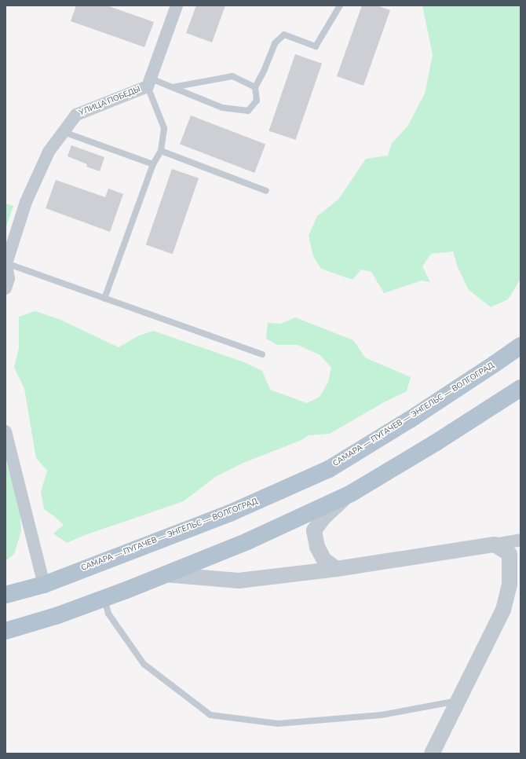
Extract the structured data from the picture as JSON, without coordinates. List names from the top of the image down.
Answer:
{
  "streets": {
    "main road": ["САМАРА — ПУГАЧЕВ — ЭНГЕЛЬС — ВОЛГОГРАД"],
    "street": ["УЛИЦА ПОБЕДЫ"]
  }
}
